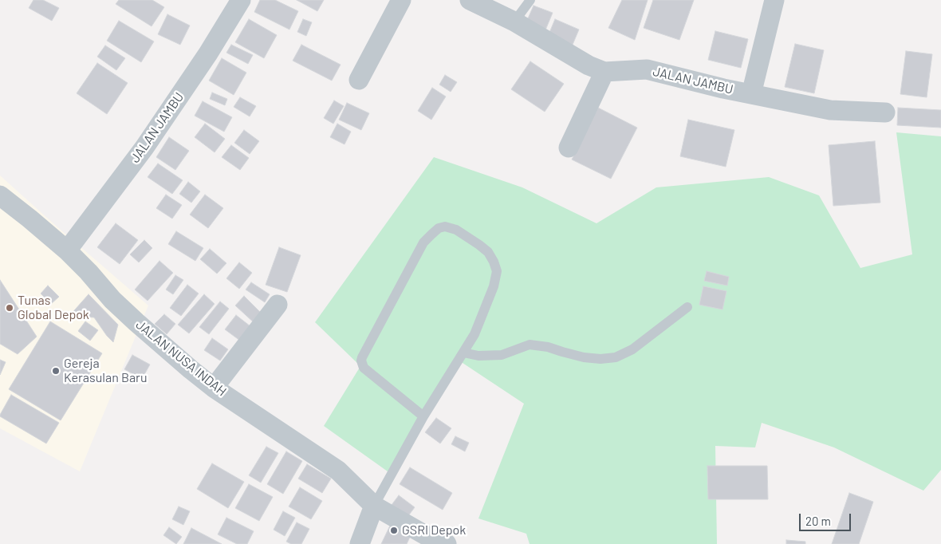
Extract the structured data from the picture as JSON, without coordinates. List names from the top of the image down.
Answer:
{
  "streets": {
    "street": ["JALAN JAMBU", "JALAN NUSA INDAH"]
  },
  "crossings": [
    ["JALAN JAMBU", "JALAN NUSA INDAH"]
  ],
  "places": ["Tunas Global Depok", "Gereja Kerasulan Baru", "GSRI Depok"],
  "scale_bar": "20 m"
}
